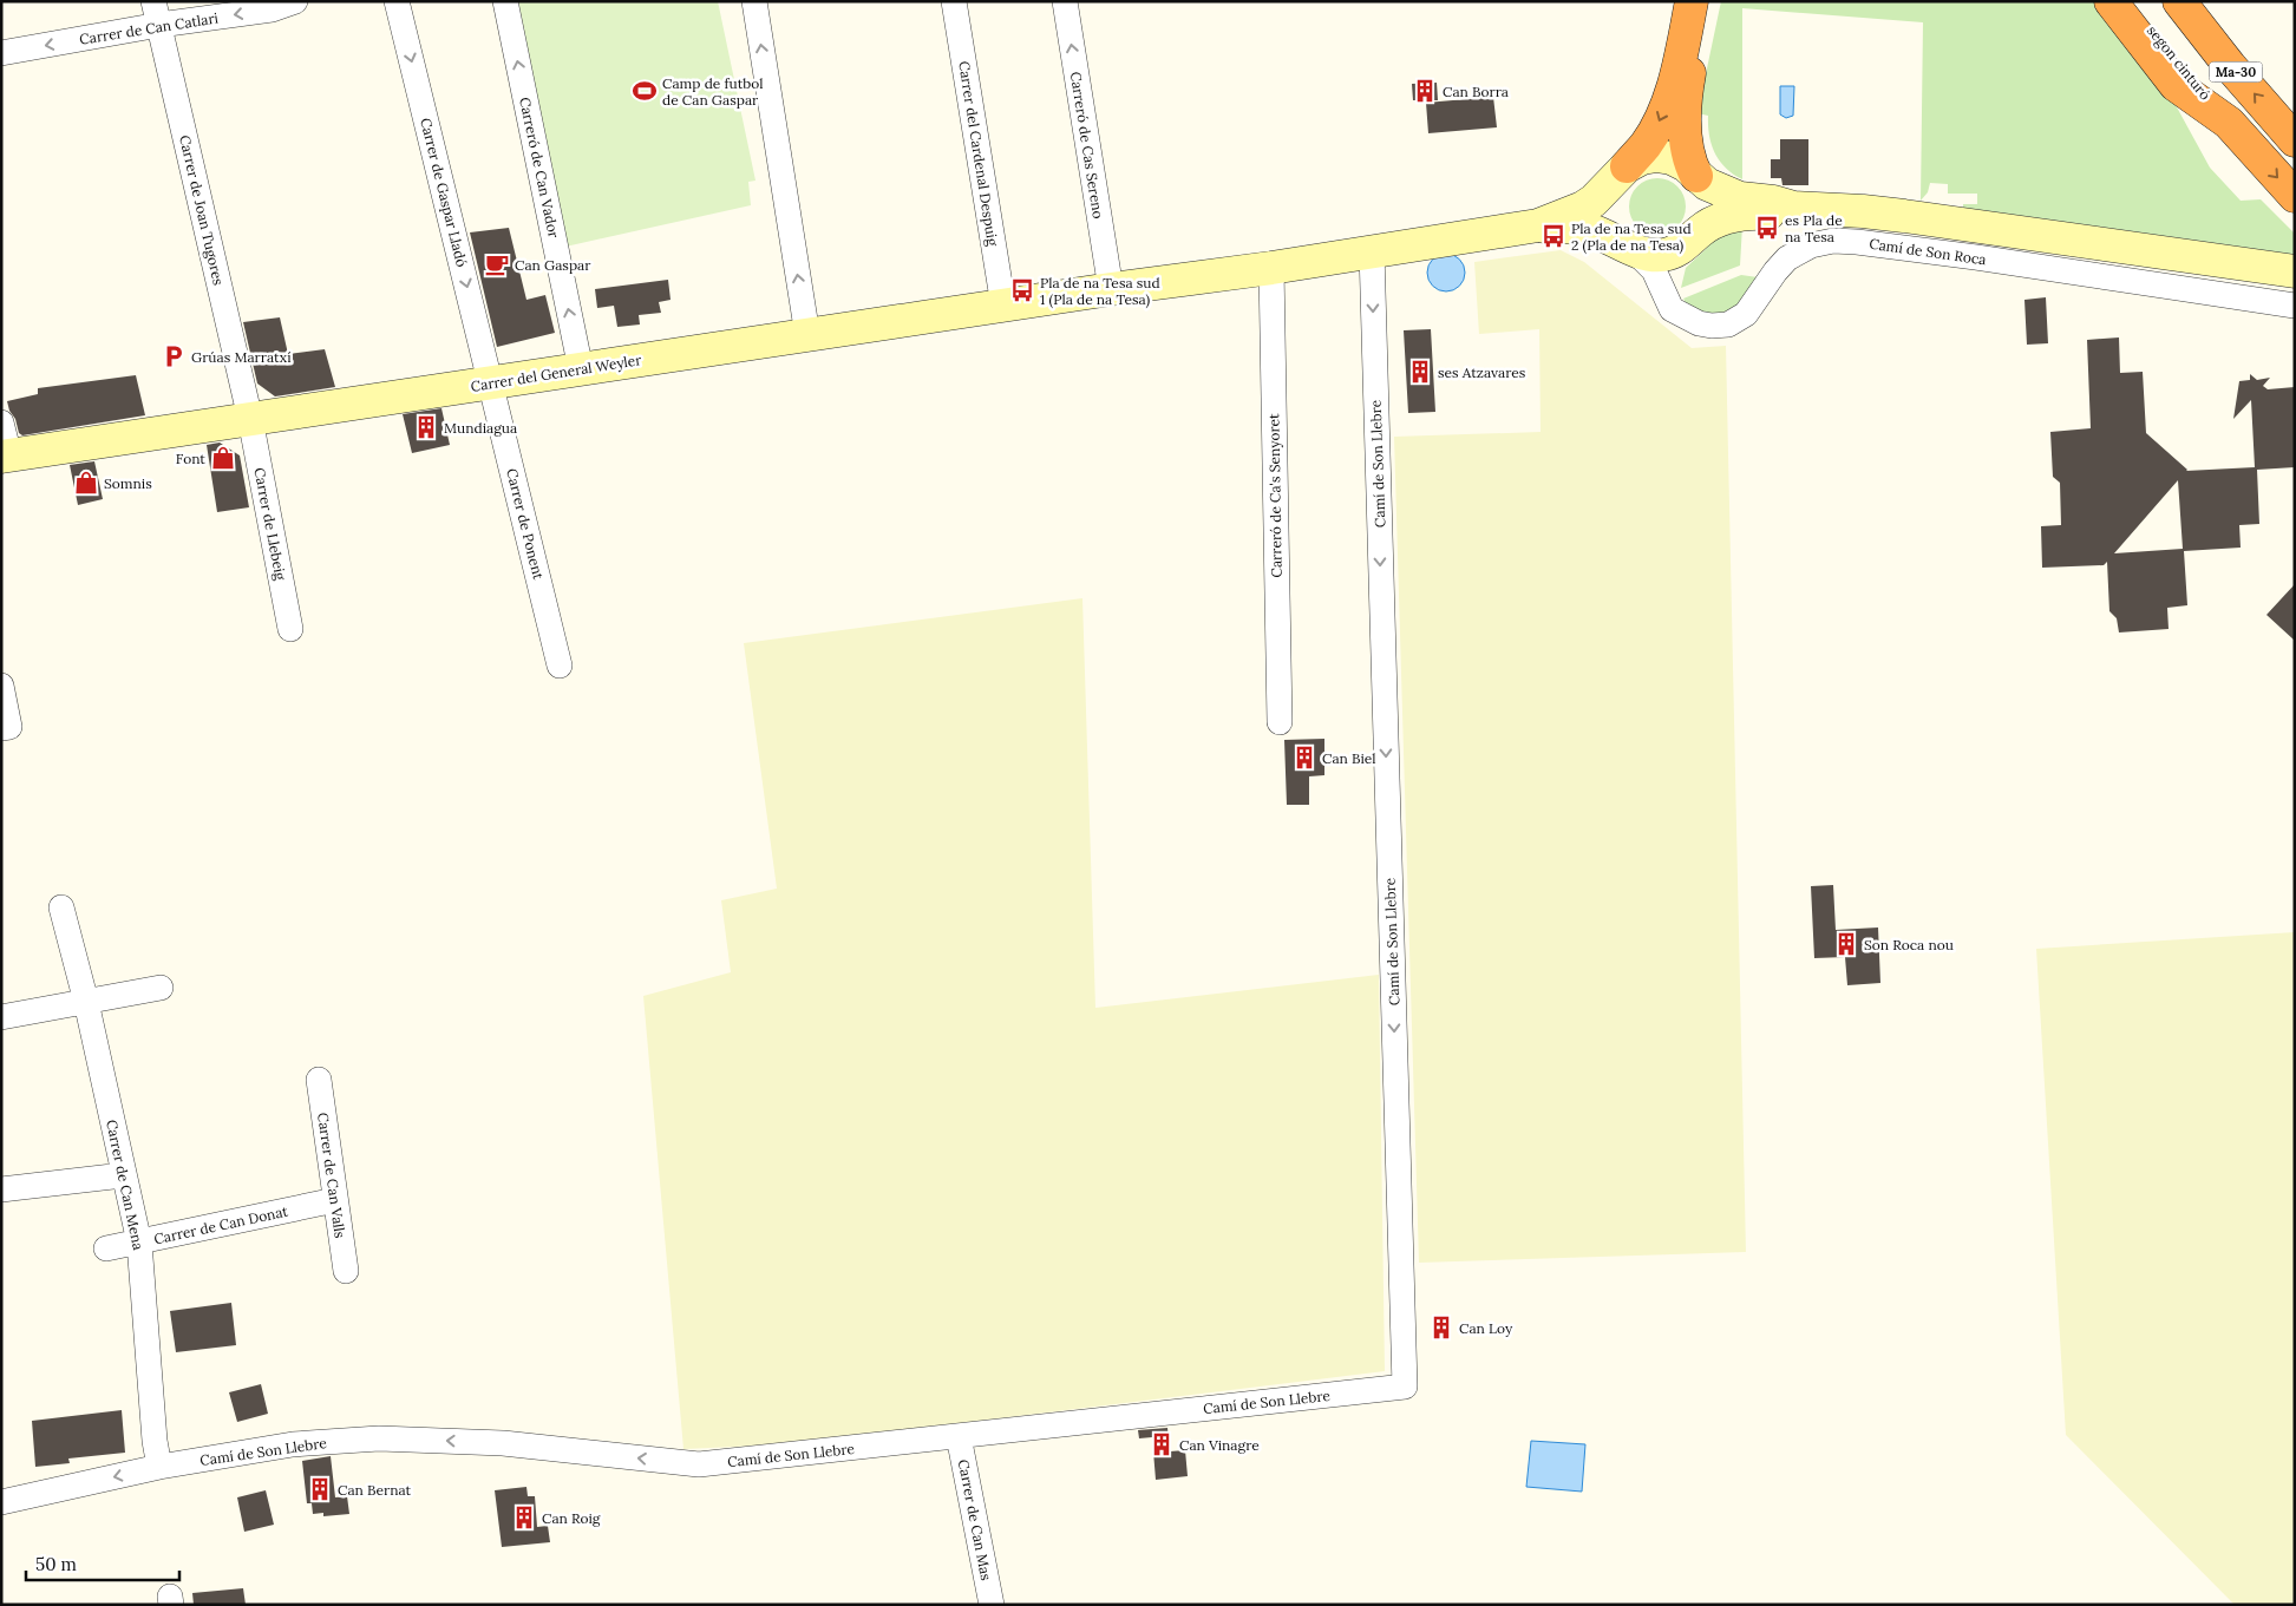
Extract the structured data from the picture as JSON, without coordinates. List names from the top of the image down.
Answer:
{
  "streets": {
    "highway": ["segon cinturó", "Ma-30"],
    "street": [
      "Carrer de Can Catlari",
      "Carreró de Cas Sereno",
      "Carrer del Cardenal Despuig",
      "Carreró de Can Vador",
      "Carrer de Gaspar Lladó",
      "Carrer de Joan Tugores",
      "Camí de Son Roca",
      "Carrer del General Weyler",
      "Camí de Son Llebre",
      "Carreró de Ca's Senyoret",
      "Carrer de Llebeig",
      "Carrer de Ponent",
      "Carrer de Can Valls",
      "Carrer de Can Mena",
      "Carrer de Can Donat",
      "Carrer de Can Mas"
    ]
  },
  "crossings": [
    ["Carrer de Can Catlari", "Carrer de Joan Tugores"],
    ["segon cinturó", "Ma-30"],
    ["Carreró de Cas Sereno", "Carrer del General Weyler"],
    ["Carrer del Cardenal Despuig", "Carrer del General Weyler"],
    ["Carreró de Can Vador", "Carrer del General Weyler"],
    ["Carrer de Gaspar Lladó", "Carrer del General Weyler"],
    ["Carrer de Gaspar Lladó", "Carrer de Ponent"],
    ["Carrer de Joan Tugores", "Carrer del General Weyler"],
    ["Carrer de Joan Tugores", "Carrer de Llebeig"],
    ["Carrer del General Weyler", "Camí de Son Llebre"],
    ["Carrer del General Weyler", "Carreró de Ca's Senyoret"],
    ["Carrer del General Weyler", "Carrer de Llebeig"],
    ["Carrer del General Weyler", "Carrer de Ponent"],
    ["Camí de Son Llebre", "Carrer de Can Mena"],
    ["Camí de Son Llebre", "Carrer de Can Mas"],
    ["Carrer de Can Valls", "Carrer de Can Donat"],
    ["Carrer de Can Mena", "Carrer de Can Donat"]
  ],
  "one_way": [
    "Carrer de Can Catlari",
    "Carreró de Cas Sereno",
    "Carreró de Can Vador",
    "Carrer de Gaspar Lladó"
  ],
  "places": {
    "sports": ["Camp de futbol de Can Gaspar"],
    "building": [
      "Can Borra",
      "ses Atzavares",
      "Mundiagua",
      "Can Biel",
      "Son Roca nou",
      "Can Loy",
      "Can Vinagre",
      "Can Bernat",
      "Can Roig"
    ],
    "bus stop": ["es Pla de na Tesa", "Pla de na Tesa sud 2 (Pla de na Tesa)", "Pla de na Tesa sud 1 (Pla de na Tesa)"],
    "cafe": ["Can Gaspar"],
    "parking": ["Grúas Marratxí"],
    "shop": ["Font", "Somnis"]
  },
  "scale_bar": "50 m"
}
